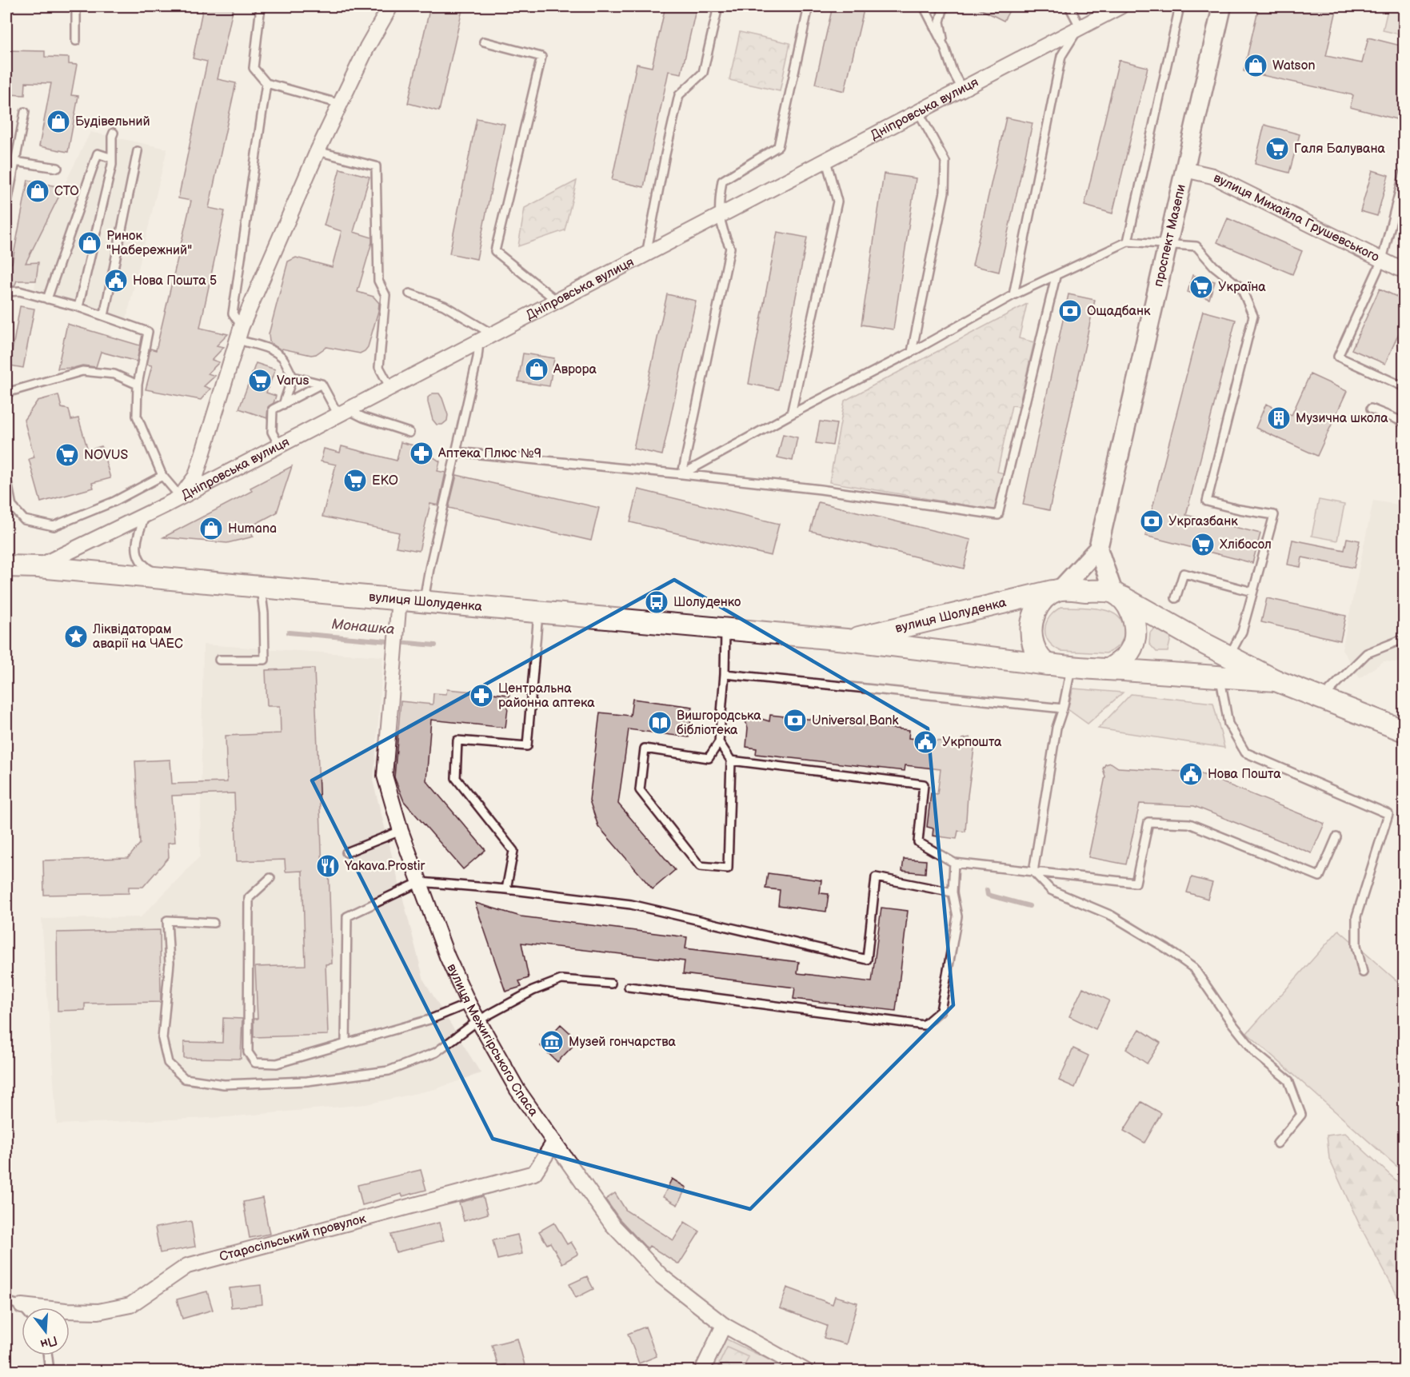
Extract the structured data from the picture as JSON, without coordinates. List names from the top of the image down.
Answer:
{
  "streets": {
    "main road": ["вулиця Шолуденка"],
    "street": [
      "Дніпровська вулиця",
      "вулиця Михайла Грушевського",
      "проспект Мазепи",
      "вулиця Межигірського Спаса",
      "Старосільський провулок"
    ]
  },
  "crossings": [
    ["Дніпровська вулиця", "вулиця Шолуденка"],
    ["вулиця Михайла Грушевського", "проспект Мазепи"],
    ["проспект Мазепи", "вулиця Шолуденка"],
    ["вулиця Шолуденка", "вулиця Межигірського Спаса"],
    ["вулиця Межигірського Спаса", "Старосільський провулок"]
  ],
  "water": ["Монашка"],
  "places": {
    "shop": [
      "Watson",
      "Будівельний",
      "СТО",
      "Ринок \"Набережний\"",
      "Аврора",
      "Humana"
    ],
    "supermarket": [
      "Галя Балувана",
      "Україна",
      "Varus",
      "NOVUS",
      "EKO",
      "Хлібосол"
    ],
    "public building": ["Нова Пошта 5", "Укрпошта", "Нова Пошта"],
    "bank": ["Ощадбанк", "Укргазбанк", "Universal Bank"],
    "building": ["Музична школа"],
    "pharmacy": ["Аптека Плюс №9", "Центральна районна аптека"],
    "bus stop": ["Шолуденко"],
    "place": ["Ліквідаторам аварії на ЧАЕС"],
    "library": ["Вишгородська бібліотека"],
    "restaurant": ["Yakava.Prostir"],
    "museum": ["Музей гончарства"]
  },
  "north": "bottom"
}
